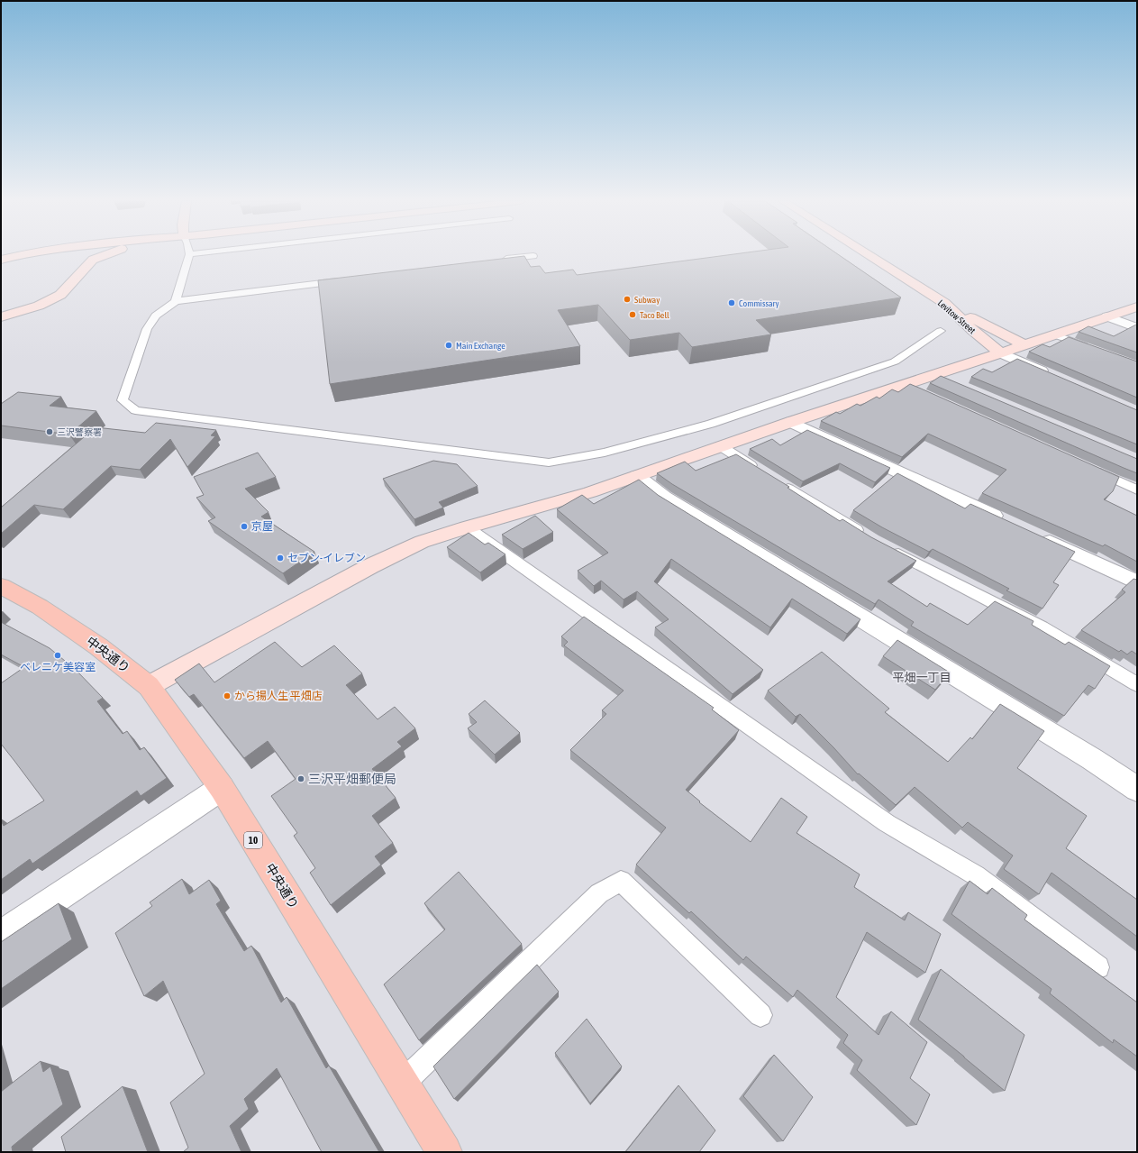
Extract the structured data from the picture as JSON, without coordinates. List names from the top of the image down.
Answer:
{
  "streets": {
    "main road": ["中央通り", "10"],
    "street": ["Levitow Street"]
  },
  "districts": ["平畑一丁目"],
  "places": [
    "Subway",
    "Commissary",
    "Taco Bell",
    "Main Exchange",
    "三沢警察署",
    "京屋",
    "セブン-イレブン",
    "ベレニケ美容室",
    "から揚人生 平畑店",
    "三沢平畑郵便局"
  ]
}
